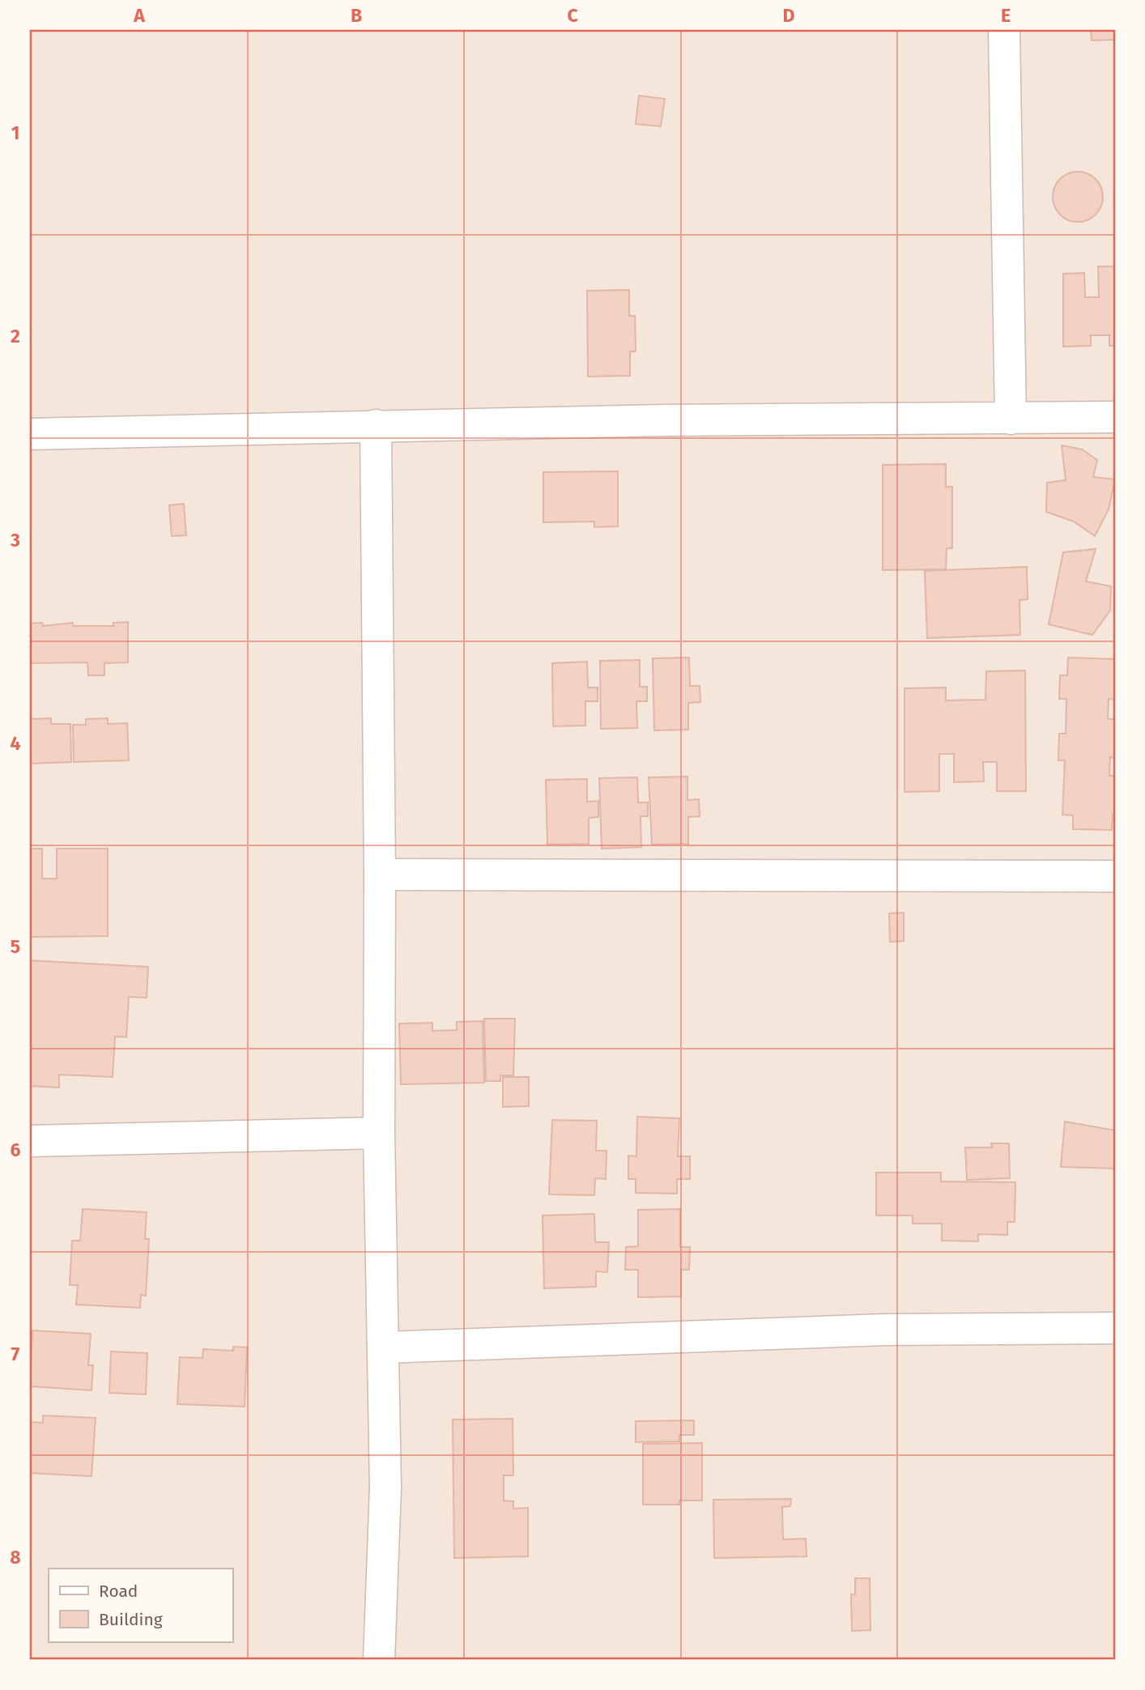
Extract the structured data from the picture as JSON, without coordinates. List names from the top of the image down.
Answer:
{
  "legend": ["Road", "Building"],
  "grid": {
    "columns": [
      "A",
      "B",
      "C",
      "D",
      "E"
    ],
    "rows": [
      "1",
      "2",
      "3",
      "4",
      "5",
      "6",
      "7",
      "8"
    ]
  }
}
